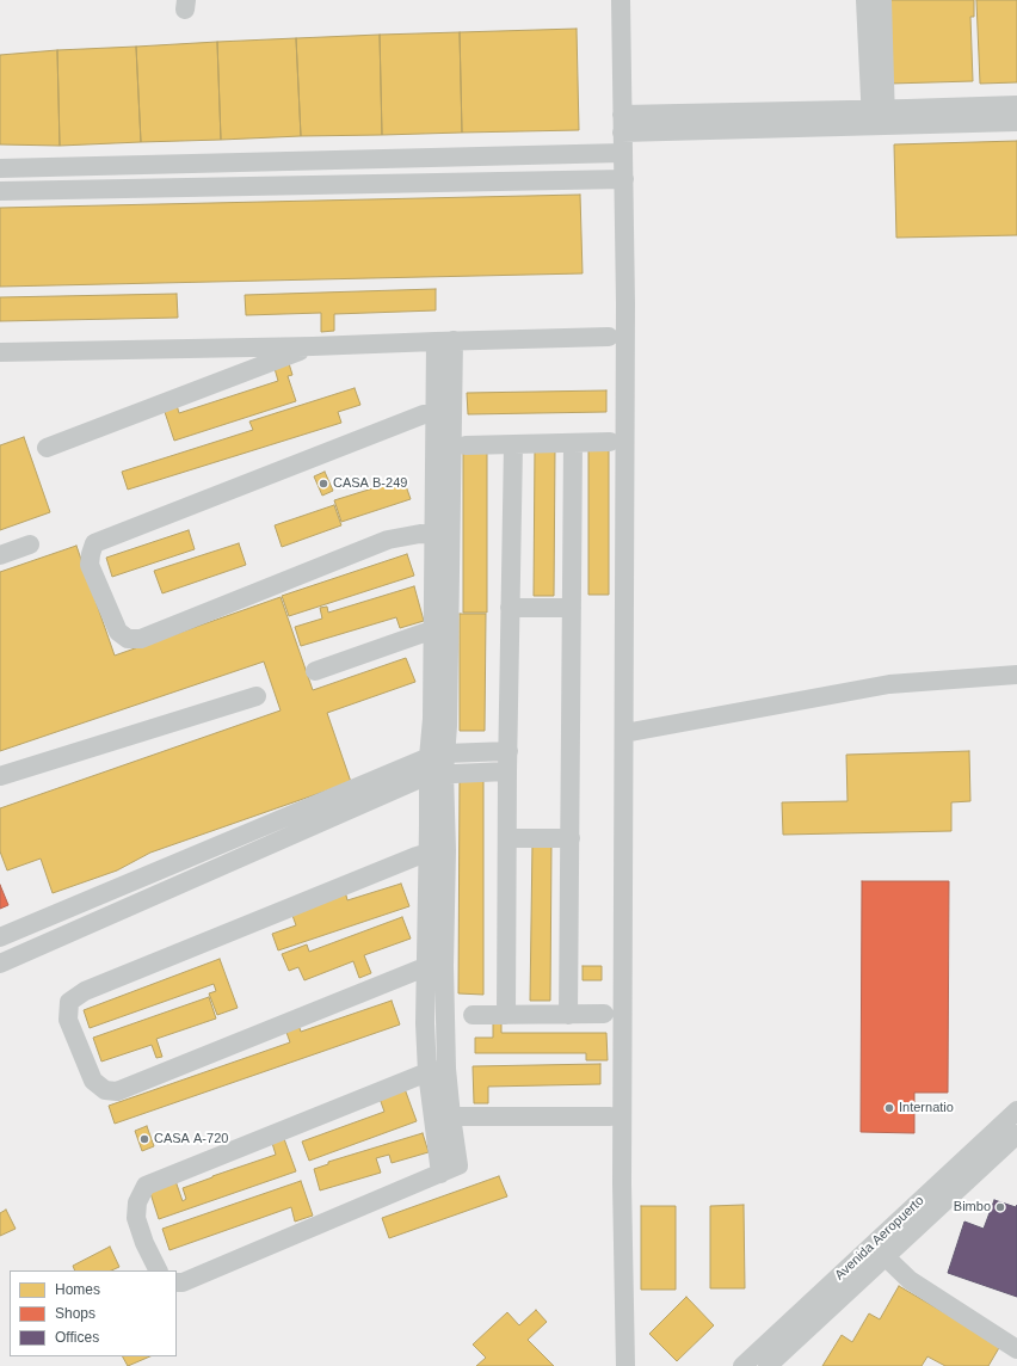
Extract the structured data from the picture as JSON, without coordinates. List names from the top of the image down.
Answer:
{
  "streets": {
    "street": ["Avenida Aeropuerto"]
  },
  "places": [
    "CASA B-249",
    "Internatio",
    "CASA A-720",
    "Bimbo"
  ],
  "legend": ["Homes", "Shops", "Offices"]
}
